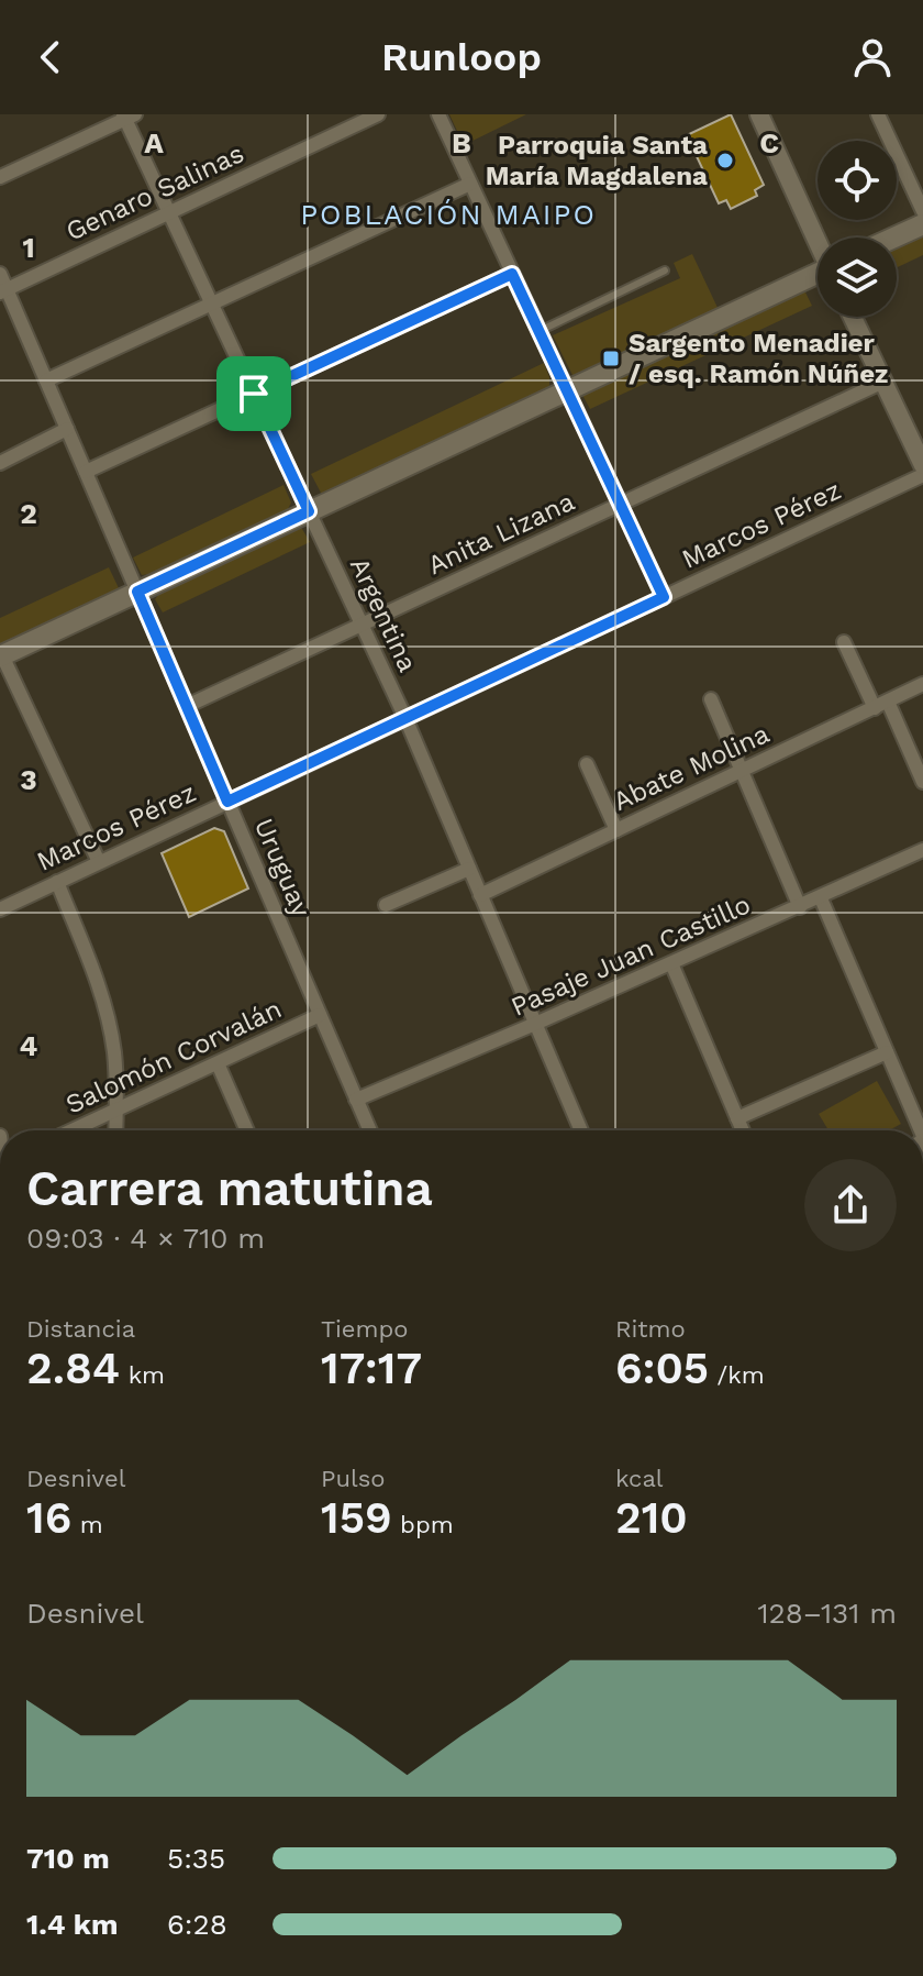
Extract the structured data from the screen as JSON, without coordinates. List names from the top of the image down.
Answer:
{
  "streets": {
    "street": [
      "Genaro Salinas",
      "Marcos Pérez",
      "Anita Lizana",
      "Argentina",
      "Abate Molina",
      "Uruguay",
      "Pasaje Juan Castillo",
      "Salomón Corvalán"
    ]
  },
  "crossings": [
    ["Genaro Salinas", "Argentina"],
    ["Genaro Salinas", "Uruguay"],
    ["Marcos Pérez", "Argentina"],
    ["Marcos Pérez", "Uruguay"],
    ["Anita Lizana", "Argentina"],
    ["Anita Lizana", "Uruguay"],
    ["Argentina", "Abate Molina"],
    ["Argentina", "Pasaje Juan Castillo"],
    ["Uruguay", "Pasaje Juan Castillo"],
    ["Uruguay", "Salomón Corvalán"]
  ],
  "districts": ["POBLACIÓN MAIPO"],
  "places": {
    "other": ["Parroquia Santa María Magdalena"],
    "transit": ["Sargento Menadier / esq. Ramón Núñez"]
  },
  "page": {
    "header": "Runloop",
    "heading": ["Carrera matutina", "09:03 · 4 × 710 m"],
    "stats": [
      ["Distancia", "2.84 km"],
      ["Tiempo", "17:17"],
      ["Ritmo", "6:05 /km"],
      ["Desnivel", "16 m"],
      ["Pulso", "159 bpm"],
      ["kcal", "210"]
    ],
    "chart": ["Desnivel", "128–131 m"],
    "list": [
      {
        "name": "710 m",
        "note": "5:35"
      },
      {
        "name": "1.4 km",
        "note": "6:28"
      }
    ]
  },
  "grid": {
    "columns": ["A", "B", "C"],
    "rows": [
      "1",
      "2",
      "3",
      "4"
    ]
  }
}
